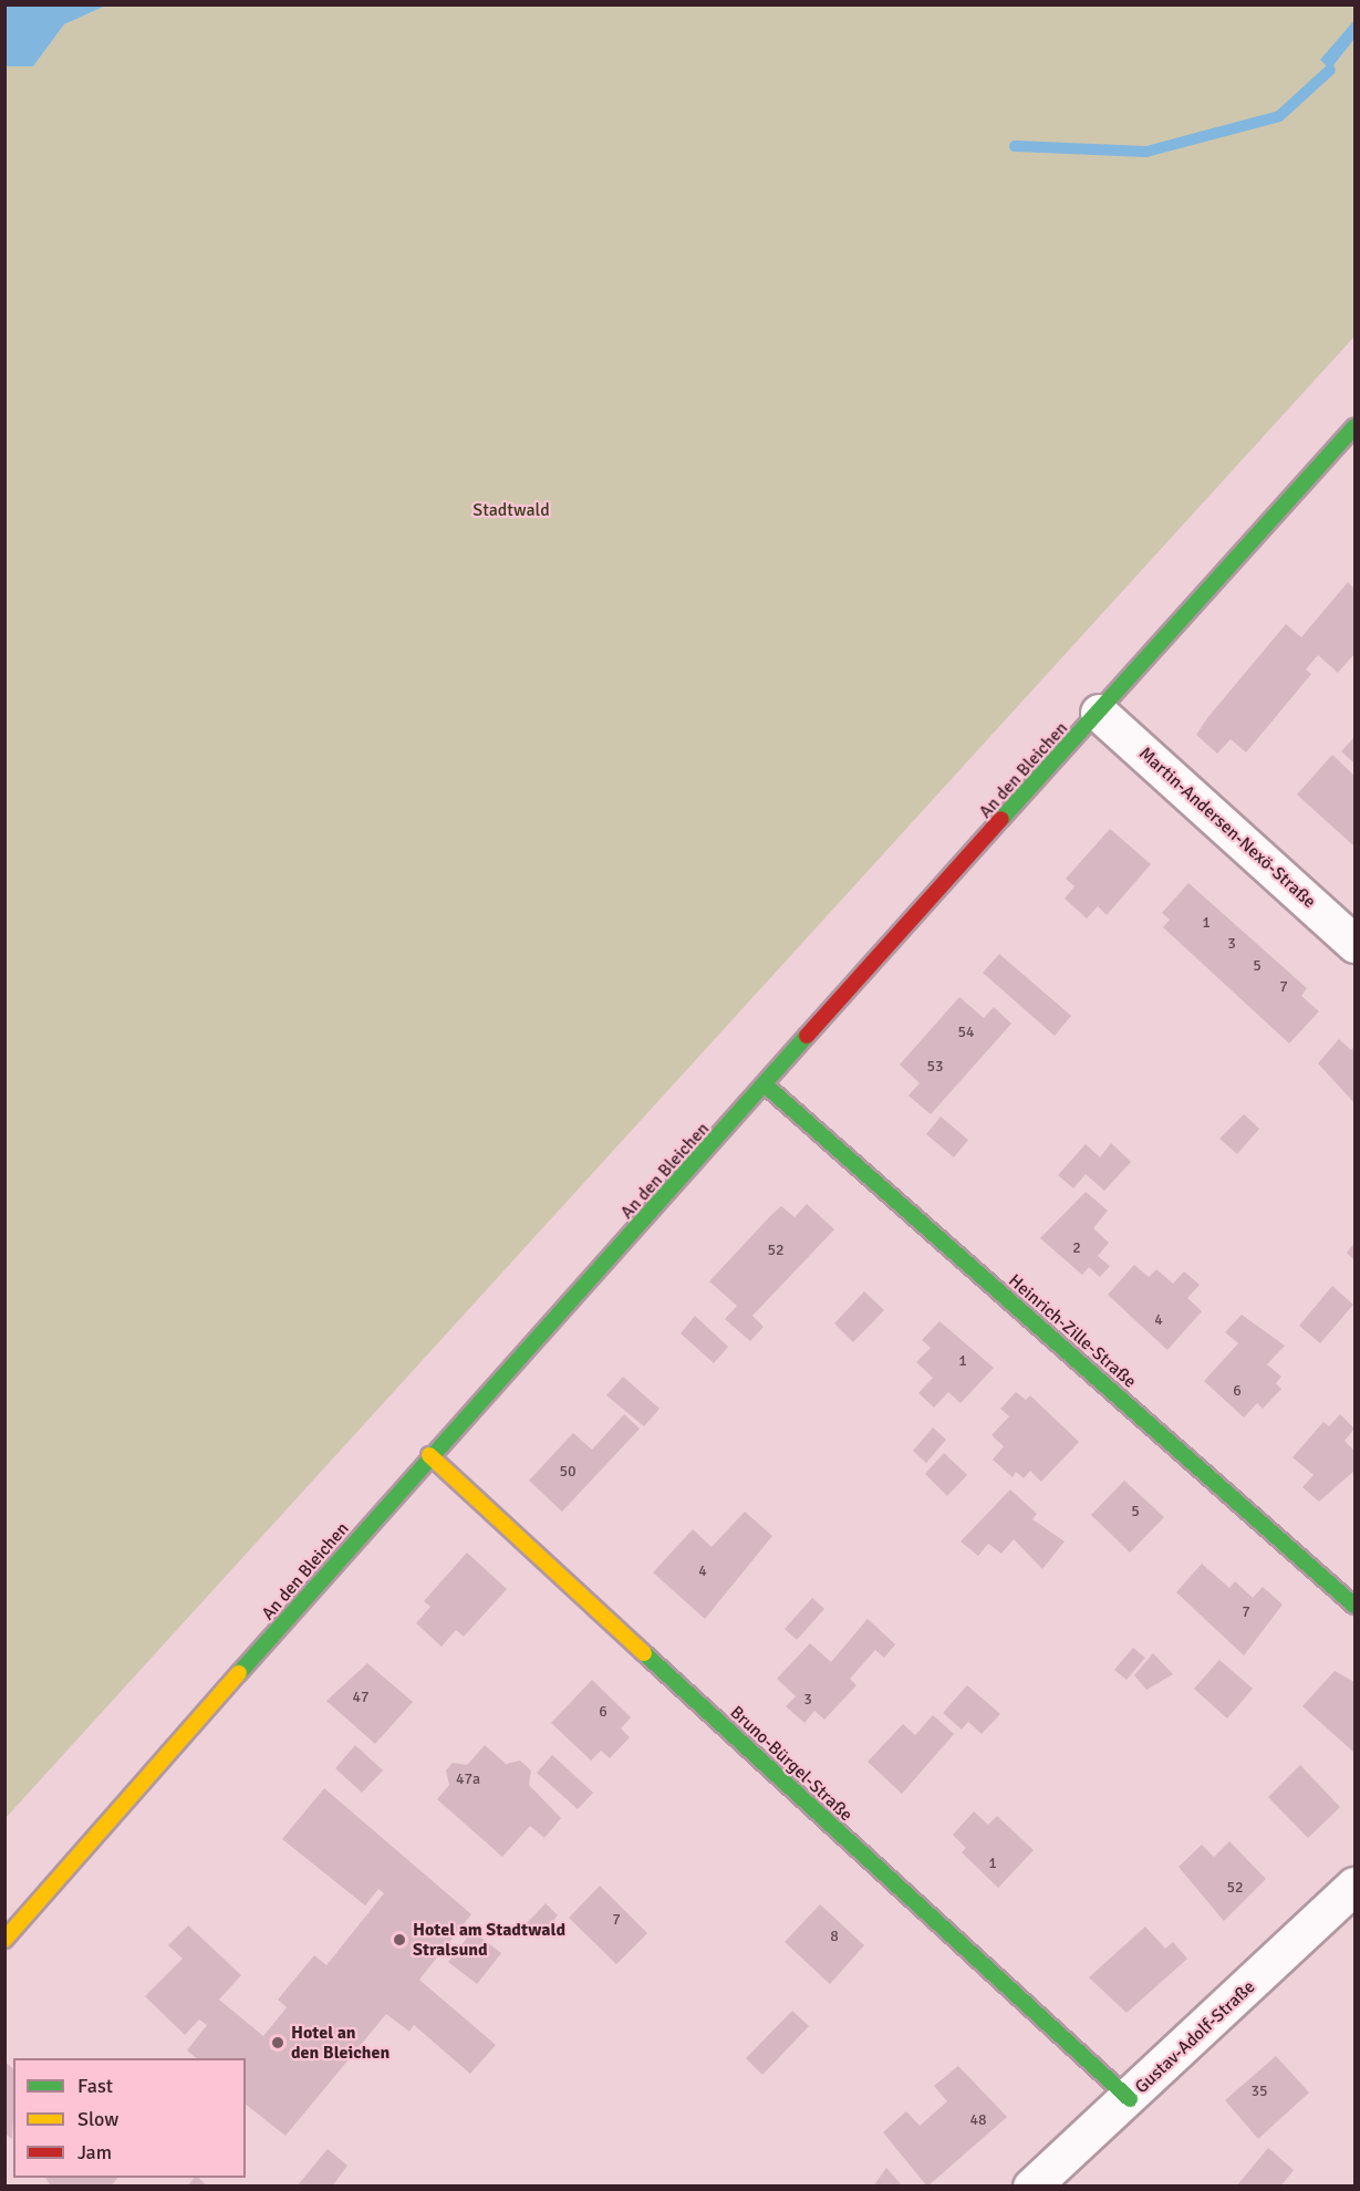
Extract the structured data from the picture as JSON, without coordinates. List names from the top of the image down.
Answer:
{
  "streets": {
    "street": [
      "An den Bleichen",
      "Martin-Andersen-Nexö-Straße",
      "Heinrich-Zille-Straße",
      "Bruno-Bürgel-Straße",
      "Gustav-Adolf-Straße"
    ]
  },
  "crossings": [
    ["An den Bleichen", "Martin-Andersen-Nexö-Straße"],
    ["An den Bleichen", "Heinrich-Zille-Straße"],
    ["An den Bleichen", "Bruno-Bürgel-Straße"],
    ["Bruno-Bürgel-Straße", "Gustav-Adolf-Straße"]
  ],
  "parks": ["Stadtwald"],
  "places": ["Hotel am Stadtwald Stralsund", "Hotel an den Bleichen"],
  "house_numbers": [
    "1",
    "3",
    "5",
    "7",
    "54",
    "53",
    "2",
    "52",
    "4",
    "1",
    "6",
    "50",
    "5",
    "4",
    "7",
    "47",
    "3",
    "6",
    "47a",
    "1",
    "52",
    "7",
    "8",
    "35",
    "48"
  ],
  "legend": ["Fast", "Slow", "Jam"]
}
